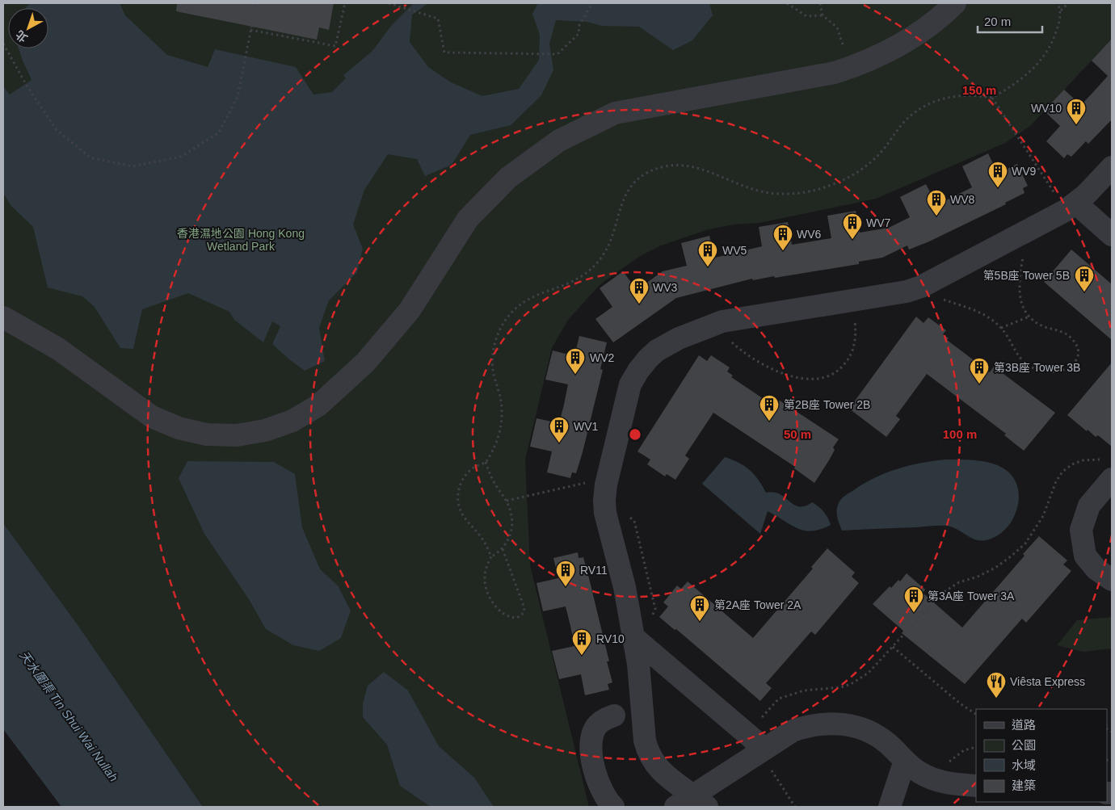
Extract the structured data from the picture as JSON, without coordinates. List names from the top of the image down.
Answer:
{
  "water": ["天水圍渠 Tin Shui Wai Nullah"],
  "parks": ["香港濕地公園 Hong Kong Wetland Park"],
  "places": {
    "building": [
      "WV10",
      "WV9",
      "WV8",
      "WV7",
      "WV6",
      "WV5",
      "第5B座 Tower 5B",
      "WV3",
      "WV2",
      "第3B座 Tower 3B",
      "第2B座 Tower 2B",
      "WV1",
      "RV11",
      "第3A座 Tower 3A",
      "第2A座 Tower 2A",
      "RV10"
    ],
    "restaurant": ["Viêsta Express"]
  },
  "legend": [
    "道路",
    "公園",
    "水域",
    "建築"
  ],
  "scale_bar": "20 m",
  "north": "bottom left",
  "rings": ["150 m", "50 m", "100 m"]
}
